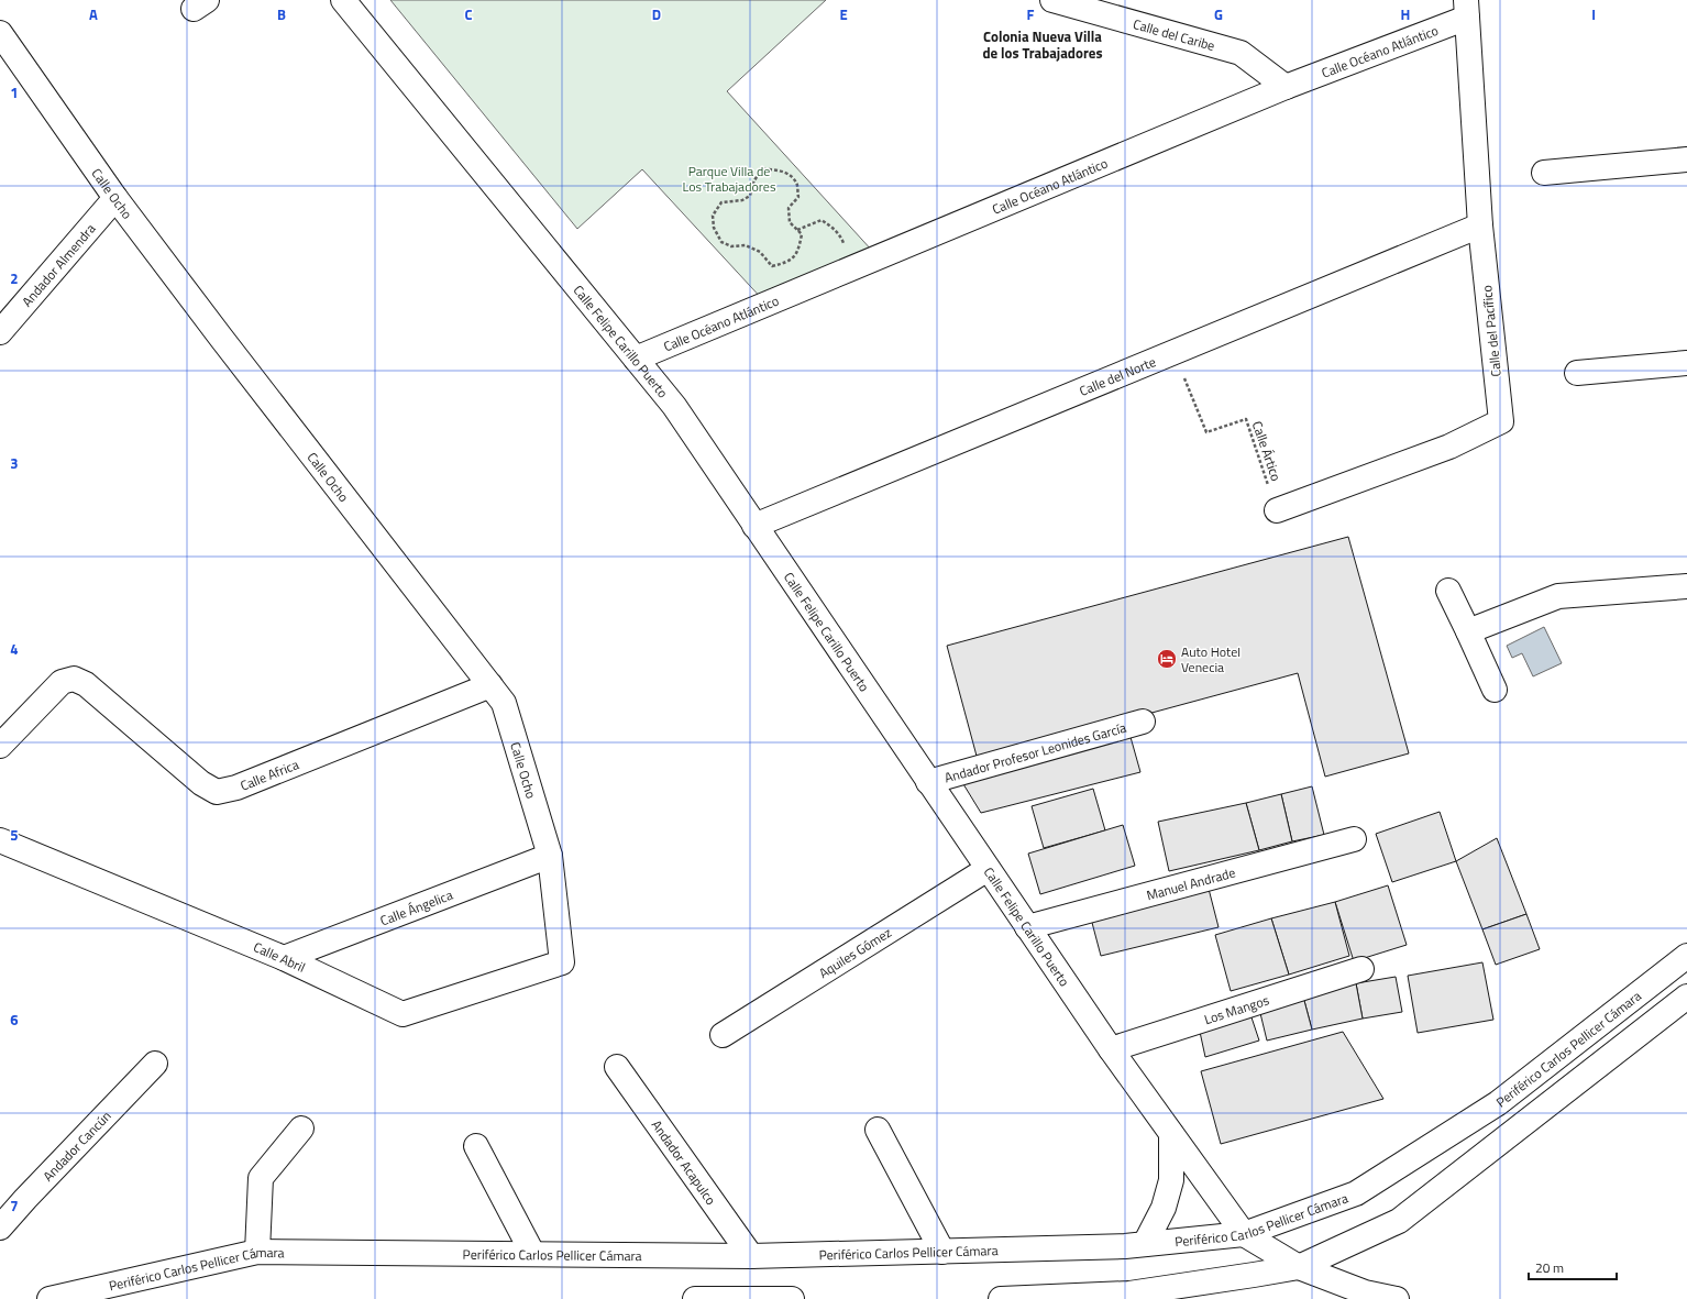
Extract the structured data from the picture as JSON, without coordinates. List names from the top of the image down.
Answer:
{
  "streets": {
    "street": [
      "Calle del Caribe",
      "Calle Océano Atlántico",
      "Calle Ocho",
      "Andador Almendra",
      "Calle del Pacífico",
      "Calle Felipe Carillo Puerto",
      "Calle del Norte",
      "Andador Profesor Leonides García",
      "Calle Africa",
      "Manuel Andrade",
      "Calle Ángelica",
      "Aquiles Gómez",
      "Calle Abril",
      "Los Mangos",
      "Periférico Carlos Pellicer Cámara",
      "Andador Cancún",
      "Andador Acapulco"
    ],
    "path": ["Calle Ártico"]
  },
  "crossings": [
    ["Calle del Caribe", "Calle Océano Atlántico"],
    ["Calle Océano Atlántico", "Calle del Pacífico"],
    ["Calle Océano Atlántico", "Calle Felipe Carillo Puerto"],
    ["Calle Ocho", "Andador Almendra"],
    ["Calle Ocho", "Calle Africa"],
    ["Calle Ocho", "Calle Ángelica"],
    ["Calle Ocho", "Calle Abril"],
    ["Calle del Pacífico", "Calle del Norte"],
    ["Calle del Pacífico", "Calle Ártico"],
    ["Calle Felipe Carillo Puerto", "Calle del Norte"],
    ["Calle Felipe Carillo Puerto", "Andador Profesor Leonides García"],
    ["Calle Felipe Carillo Puerto", "Manuel Andrade"],
    ["Calle Felipe Carillo Puerto", "Aquiles Gómez"],
    ["Calle Felipe Carillo Puerto", "Los Mangos"],
    ["Calle Felipe Carillo Puerto", "Periférico Carlos Pellicer Cámara"],
    ["Calle del Norte", "Calle Ártico"],
    ["Calle Ángelica", "Calle Abril"],
    ["Periférico Carlos Pellicer Cámara", "Andador Acapulco"]
  ],
  "districts": ["Colonia Nueva Villa de los Trabajadores"],
  "parks": ["Parque Villa de Los Trabajadores"],
  "places": {
    "hotel": ["Auto Hotel Venecia"]
  },
  "scale_bar": "20 m",
  "grid": {
    "columns": [
      "A",
      "B",
      "C",
      "D",
      "E",
      "F",
      "G",
      "H",
      "I"
    ],
    "rows": [
      "1",
      "2",
      "3",
      "4",
      "5",
      "6",
      "7"
    ]
  }
}
